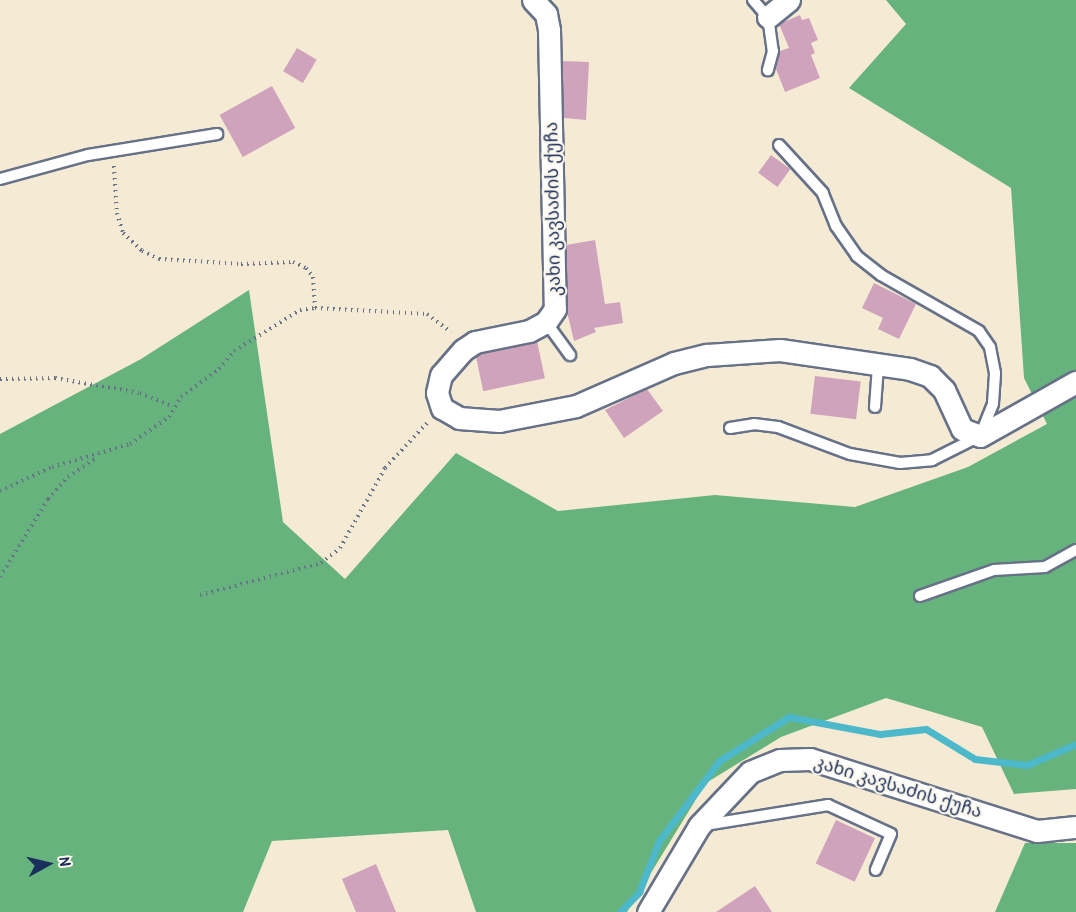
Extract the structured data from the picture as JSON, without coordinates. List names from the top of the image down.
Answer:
{
  "streets": {
    "street": ["კახი კავსაძის ქუჩა"]
  },
  "north": "right"
}
